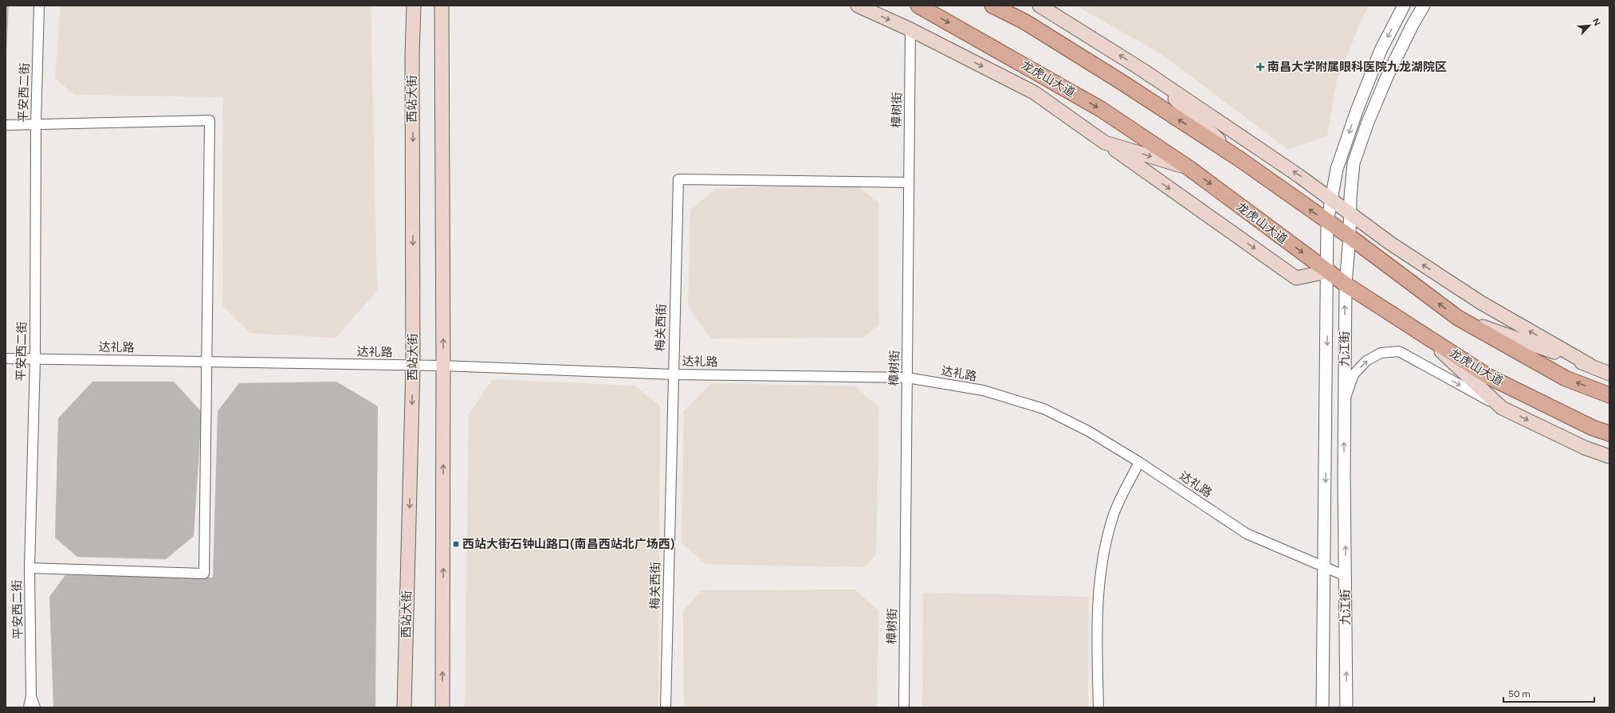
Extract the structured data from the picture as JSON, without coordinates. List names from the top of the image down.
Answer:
{
  "streets": {
    "main road": ["龙虎山大道", "西站大街"],
    "street": [
      "平安西二街",
      "樟树街",
      "梅关西街",
      "达礼路",
      "九江街"
    ]
  },
  "crossings": [
    ["龙虎山大道", "九江街"],
    ["平安西二街", "达礼路"],
    ["西站大街", "达礼路"],
    ["樟树街", "梅关西街"],
    ["樟树街", "达礼路"],
    ["梅关西街", "达礼路"],
    ["达礼路", "九江街"]
  ],
  "places": {
    "health": ["南昌大学附属眼科医院九龙湖院区"],
    "transit": ["西站大街石钟山路口(南昌西站北广场西)"]
  },
  "scale_bar": "50 m",
  "north": "top right"
}
